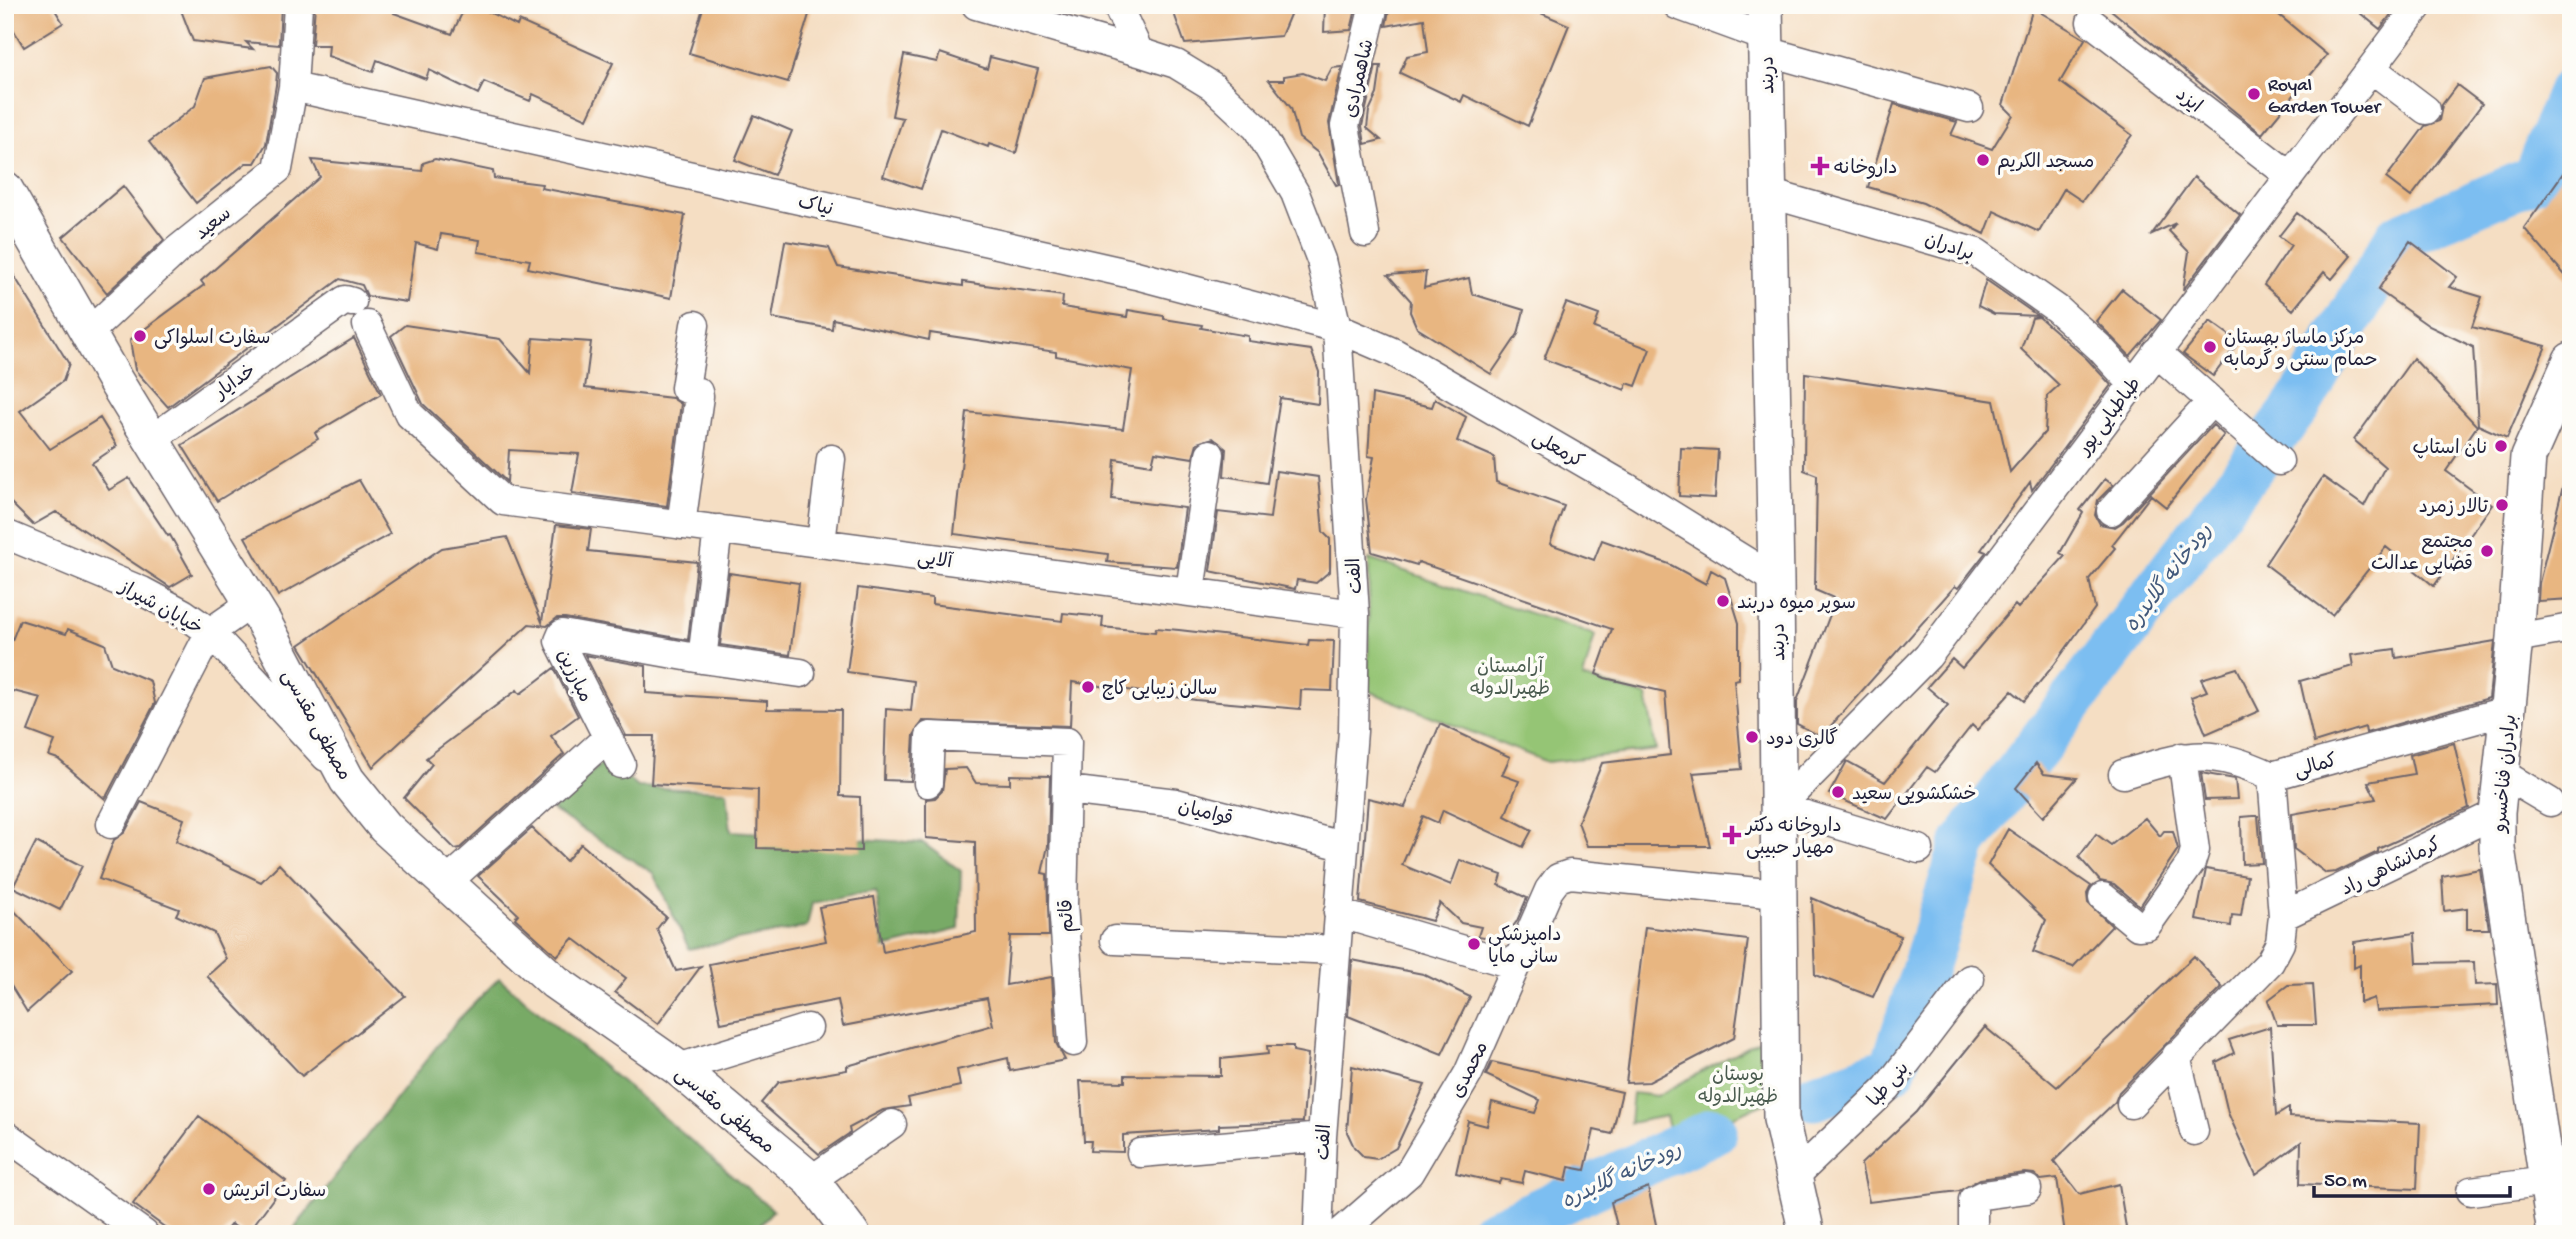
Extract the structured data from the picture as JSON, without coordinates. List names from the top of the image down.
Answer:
{
  "streets": {
    "main road": ["دربند", "مصطفی مقدسی", "برادران فناخسرو"],
    "street": [
      "شاهمرادی",
      "ایزد",
      "نیاک",
      "سعید",
      "برادران",
      "خدایار",
      "طباطبایی پور",
      "کرمعلی",
      "آلایی",
      "الفت",
      "خیابان شیراز",
      "مبارزین",
      "کمالی",
      "قوامیان",
      "کرمانشاهی راد",
      "قائم",
      "محمدی",
      "بنی طبا"
    ]
  },
  "crossings": [
    ["دربند", "برادران"],
    ["دربند", "طباطبایی پور"],
    ["دربند", "کرمعلی"],
    ["دربند", "محمدی"],
    ["دربند", "بنی طبا"],
    ["ایزد", "طباطبایی پور"],
    ["نیاک", "سعید"],
    ["نیاک", "کرمعلی"],
    ["نیاک", "الفت"],
    ["سعید", "مصطفی مقدسی"],
    ["برادران", "طباطبایی پور"],
    ["خدایار", "آلایی"],
    ["خدایار", "مصطفی مقدسی"],
    ["کرمعلی", "الفت"],
    ["آلایی", "الفت"],
    ["الفت", "قوامیان"],
    ["خیابان شیراز", "مصطفی مقدسی"],
    ["کمالی", "برادران فناخسرو"],
    ["برادران فناخسرو", "کرمانشاهی راد"],
    ["قوامیان", "قائم"]
  ],
  "water": ["رودخانه گلابدره"],
  "parks": ["آرامستان ظهیرالدوله", "بوستان ظهیرالدوله"],
  "places": {
    "other": [
      "Royal Garden Tower",
      "مسجد الکریم",
      "سفارت اسلواکی",
      "مرکز ماساژ بهستان حمام سنتی و گرمابه",
      "نان استاپ",
      "تالار زمرد",
      "مجتمع قضایی عدالت",
      "سوپر میوه دربند",
      "سالن زیبایی کاچ",
      "گالری دود",
      "خشکشویی سعید",
      "دامپزشکی سانی مایا",
      "سفارت اتریش"
    ],
    "health": ["داروخانه", "داروخانه دکتر مهیار حبیبی"]
  },
  "scale_bar": "50 m"
}
